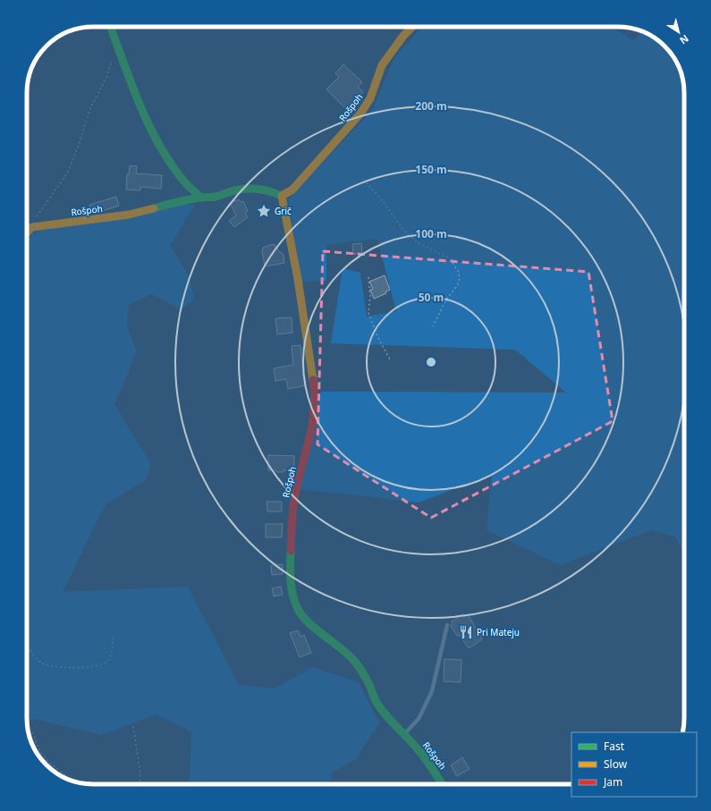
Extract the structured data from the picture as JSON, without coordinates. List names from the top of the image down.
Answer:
{
  "streets": {
    "street": ["Rošpoh"]
  },
  "places": {
    "place": ["Grič"],
    "restaurant": ["Pri Mateju"]
  },
  "legend": ["Fast", "Slow", "Jam"],
  "north": "bottom right",
  "rings": [
    "200 m",
    "150 m",
    "100 m",
    "50 m"
  ]
}
